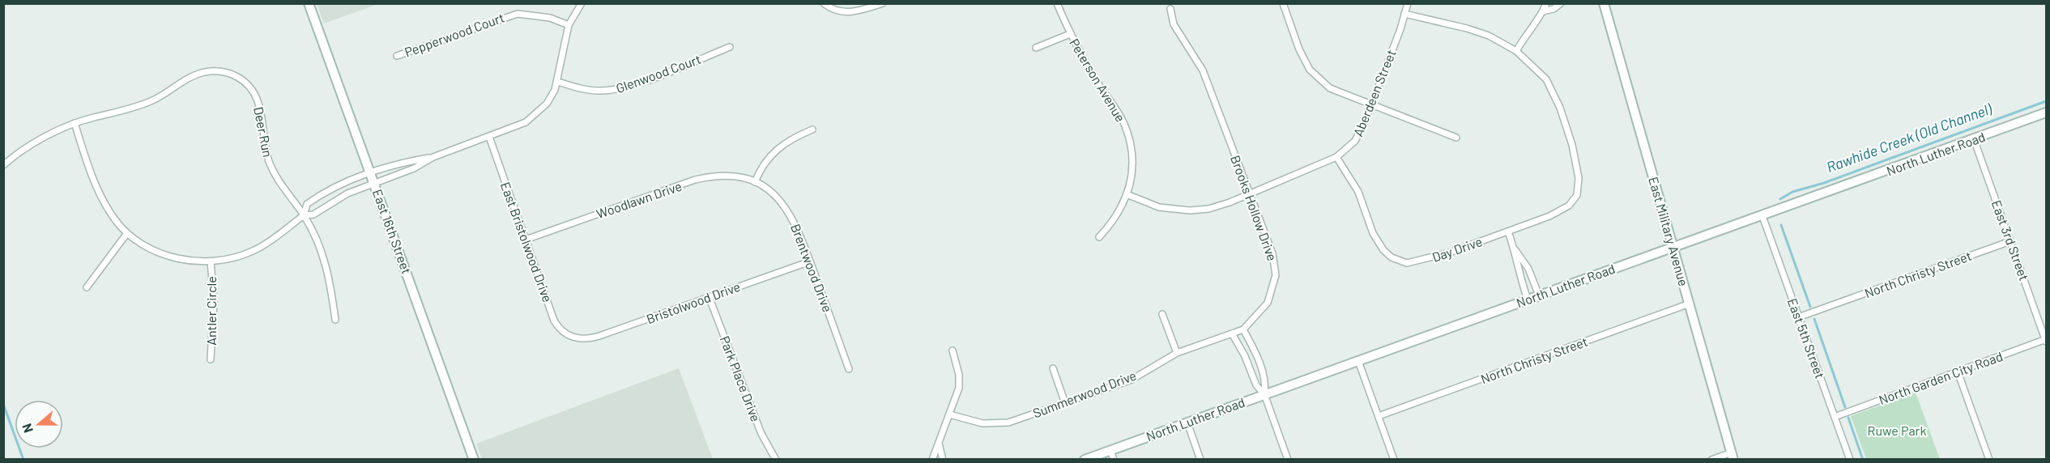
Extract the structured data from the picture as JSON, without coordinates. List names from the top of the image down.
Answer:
{
  "streets": {
    "street": [
      "Pepperwood Court",
      "Glenwood Court",
      "Peterson Avenue",
      "Aberdeen Street",
      "Deer Run",
      "North Luther Road",
      "Woodlawn Drive",
      "Brooks Hollow Drive",
      "East 16th Street",
      "East Military Avenue",
      "East 3rd Street",
      "East Bristolwood Drive",
      "Day Drive",
      "Brentwood Drive",
      "North Christy Street",
      "Bristolwood Drive",
      "Antler Circle",
      "East 5th Street",
      "North Garden City Road",
      "Park Place Drive",
      "Summerwood Drive"
    ]
  },
  "crossings": [
    ["Peterson Avenue", "Aberdeen Street"],
    ["Aberdeen Street", "Brooks Hollow Drive"],
    ["Aberdeen Street", "Day Drive"],
    ["North Luther Road", "East Military Avenue"],
    ["North Luther Road", "East 3rd Street"],
    ["North Luther Road", "East 5th Street"],
    ["Woodlawn Drive", "East Bristolwood Drive"],
    ["Woodlawn Drive", "Brentwood Drive"],
    ["Brooks Hollow Drive", "Summerwood Drive"],
    ["East Military Avenue", "North Christy Street"],
    ["East 3rd Street", "North Christy Street"],
    ["East 3rd Street", "North Garden City Road"],
    ["East Bristolwood Drive", "Bristolwood Drive"],
    ["Brentwood Drive", "Bristolwood Drive"],
    ["North Christy Street", "East 5th Street"],
    ["Bristolwood Drive", "Park Place Drive"],
    ["East 5th Street", "North Garden City Road"]
  ],
  "water": ["Rawhide Creek (Old Channel)"],
  "parks": ["Ruwe Park"],
  "north": "left"
}
